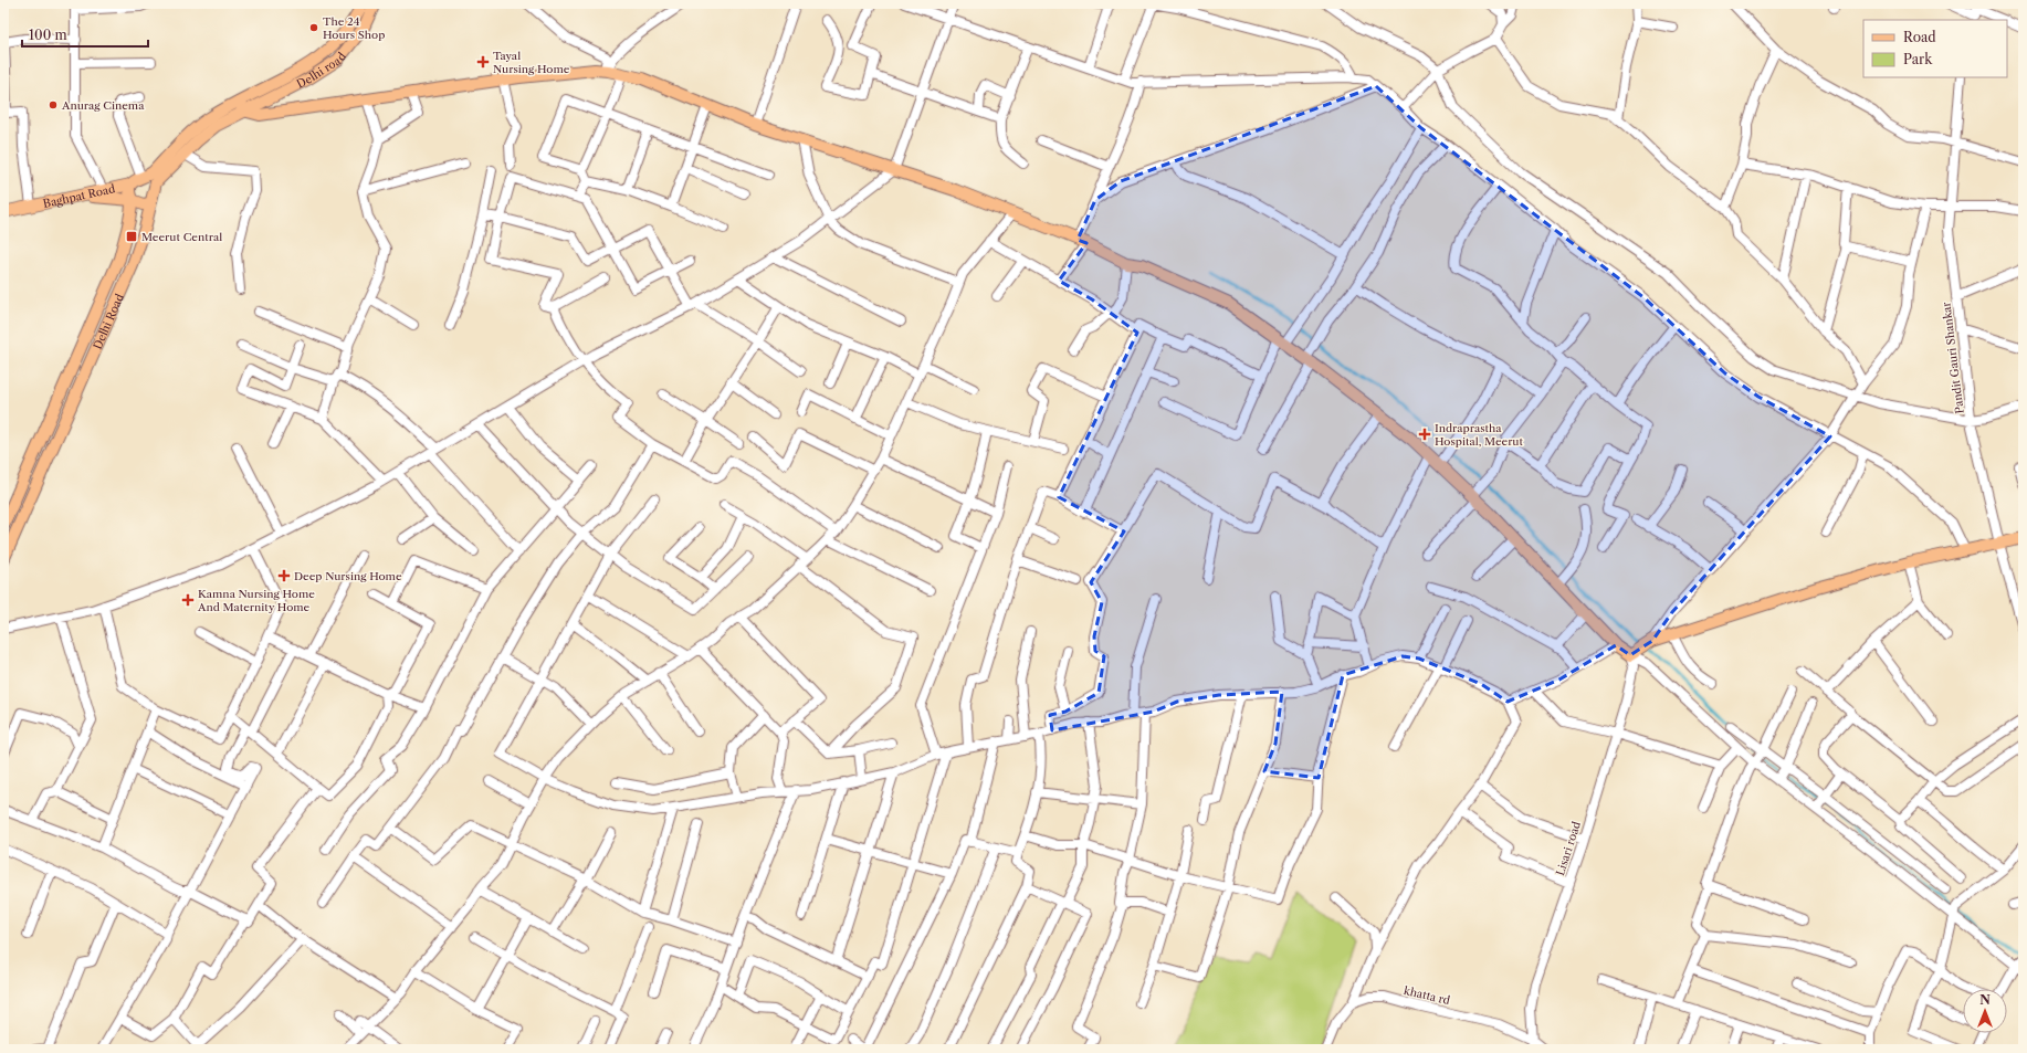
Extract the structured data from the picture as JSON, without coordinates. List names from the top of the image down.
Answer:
{
  "streets": {
    "main road": ["Delhi road", "Baghpat Road", "Delhi Road"],
    "street": ["Pandit Gauri Shankar", "Lisari road", "khatta rd"]
  },
  "crossings": [
    ["Delhi road", "Delhi Road"],
    ["Baghpat Road", "Delhi Road"],
    ["Lisari road", "khatta rd"]
  ],
  "places": {
    "other": ["The 24 Hours Shop", "Anurag Cinema"],
    "health": [
      "Tayal Nursing Home",
      "Indraprastha Hospital, Meerut",
      "Deep Nursing Home",
      "Kamna Nursing Home And Maternity Home"
    ],
    "transit": ["Meerut Central"]
  },
  "legend": ["Road", "Park"],
  "scale_bar": "100 m",
  "north": "top"
}
